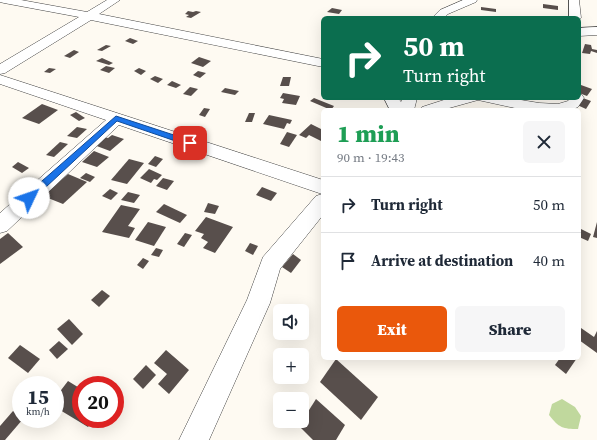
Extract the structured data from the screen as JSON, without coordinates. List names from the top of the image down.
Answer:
{
  "page": {
    "turn": ["50 m", "Turn right"],
    "heading": ["1 min", "90 m · 19:43"],
    "list": [
      {
        "name": "Turn right",
        "value": "50 m"
      },
      {
        "name": "Arrive at destination",
        "value": "40 m"
      }
    ],
    "buttons": ["Exit", "Share"],
    "map_buttons": ["+", "−"],
    "speed": "15 km/h",
    "limit": "20"
  }
}
